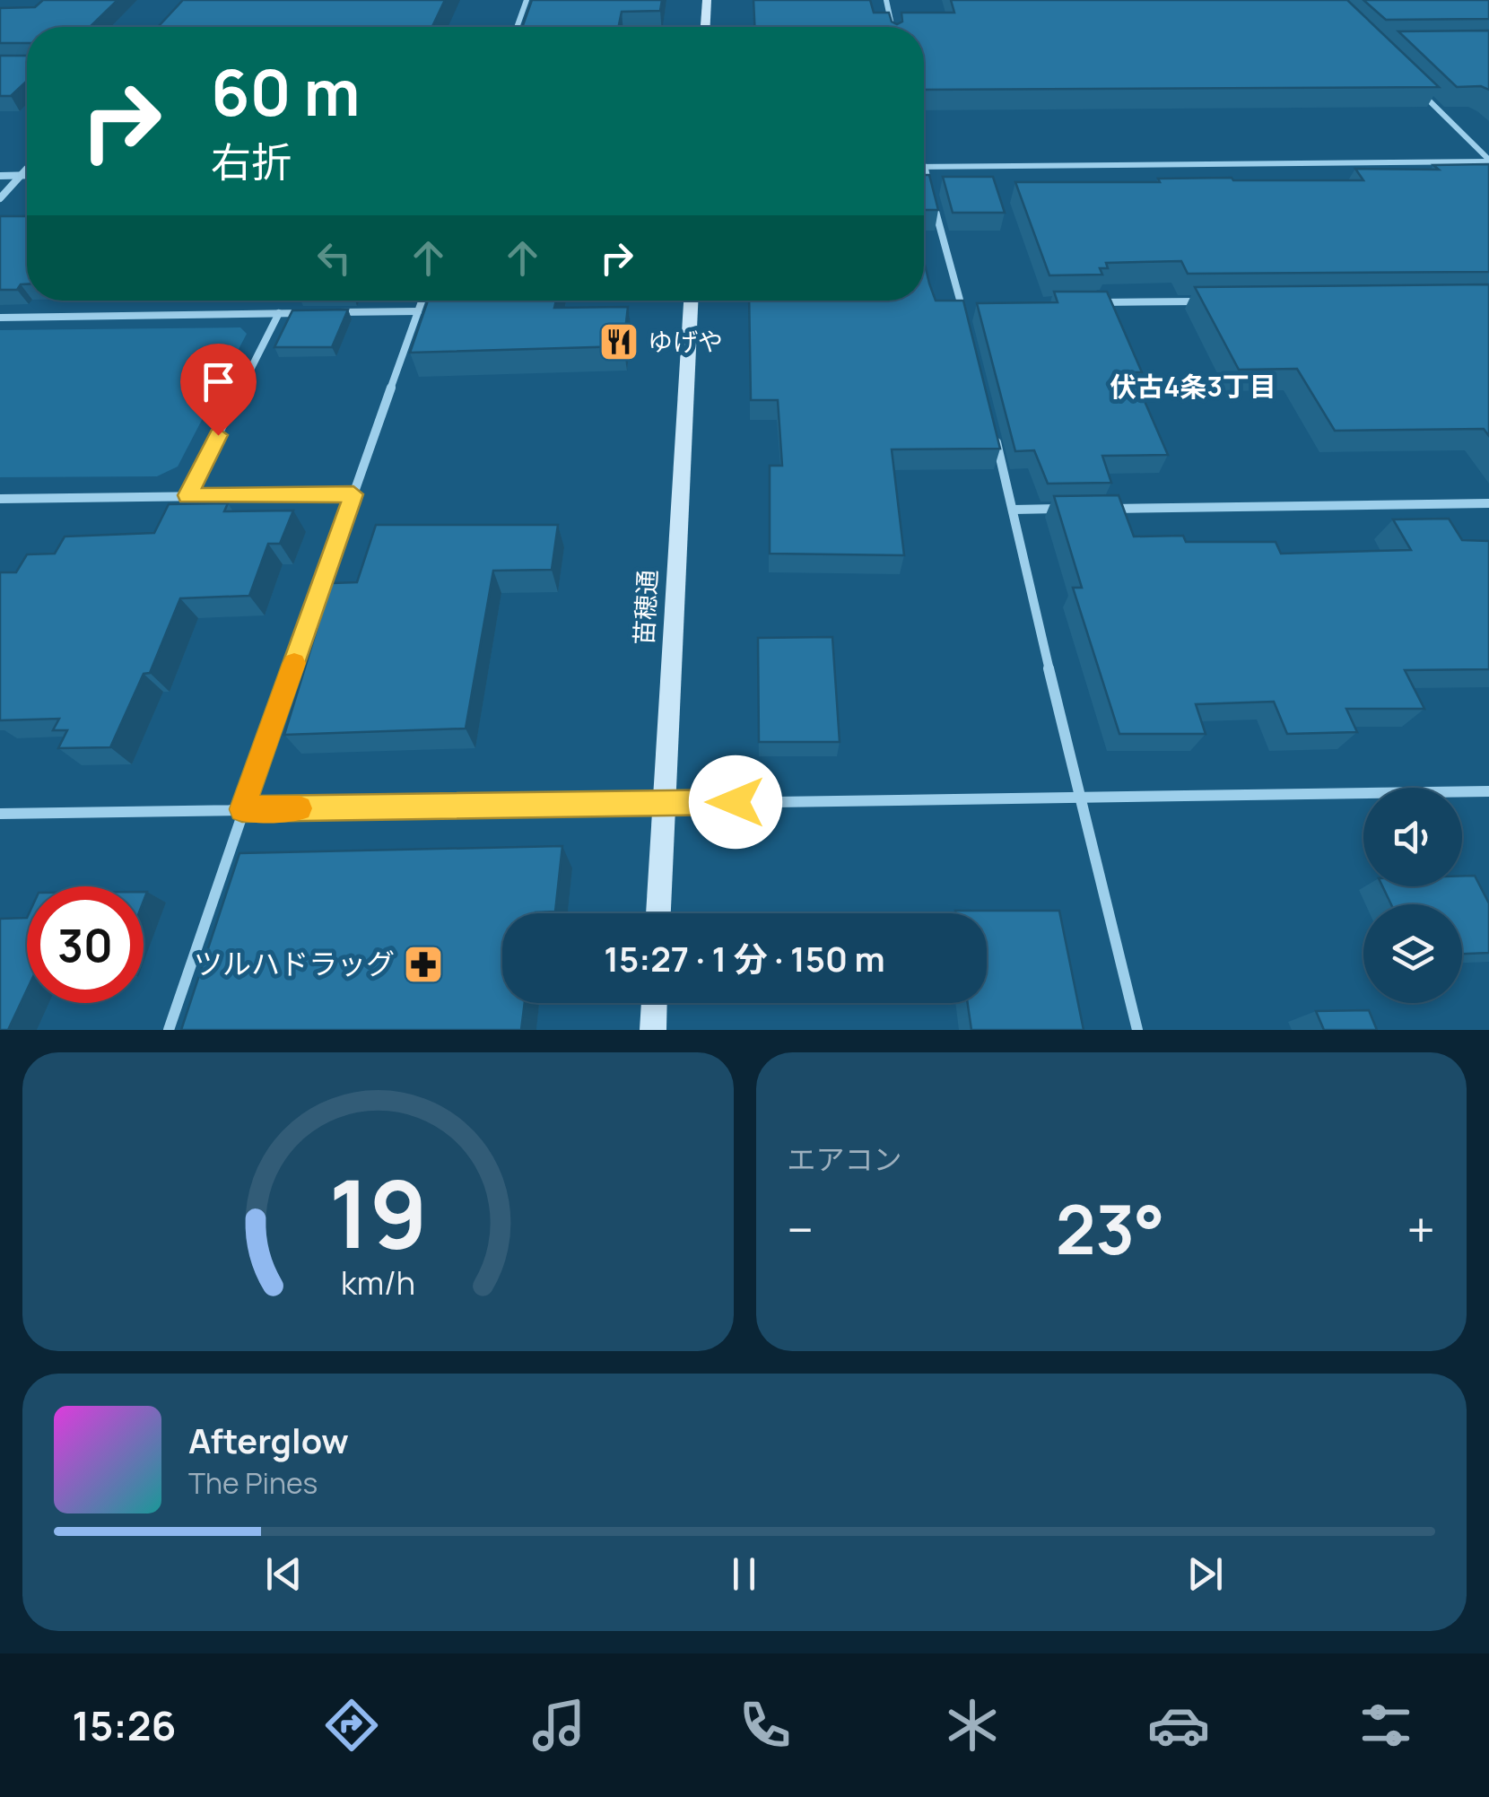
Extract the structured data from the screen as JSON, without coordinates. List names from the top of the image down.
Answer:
{
  "streets": {
    "street": ["苗穂通"]
  },
  "districts": ["伏古4条3丁目"],
  "places": {
    "restaurant": ["ゆげや"],
    "pharmacy": ["ツルハドラッグ"]
  },
  "page": {
    "turn": ["60 m", "右折"],
    "limit": "30",
    "trip": "15:27 · 1 分 · 150 m",
    "tile": "エアコン",
    "heat": ["−", "23°", "+"],
    "song": ["Afterglow", "The Pines"],
    "tabs": "15:26",
    "gauge": ["19", "km/h"]
  }
}
